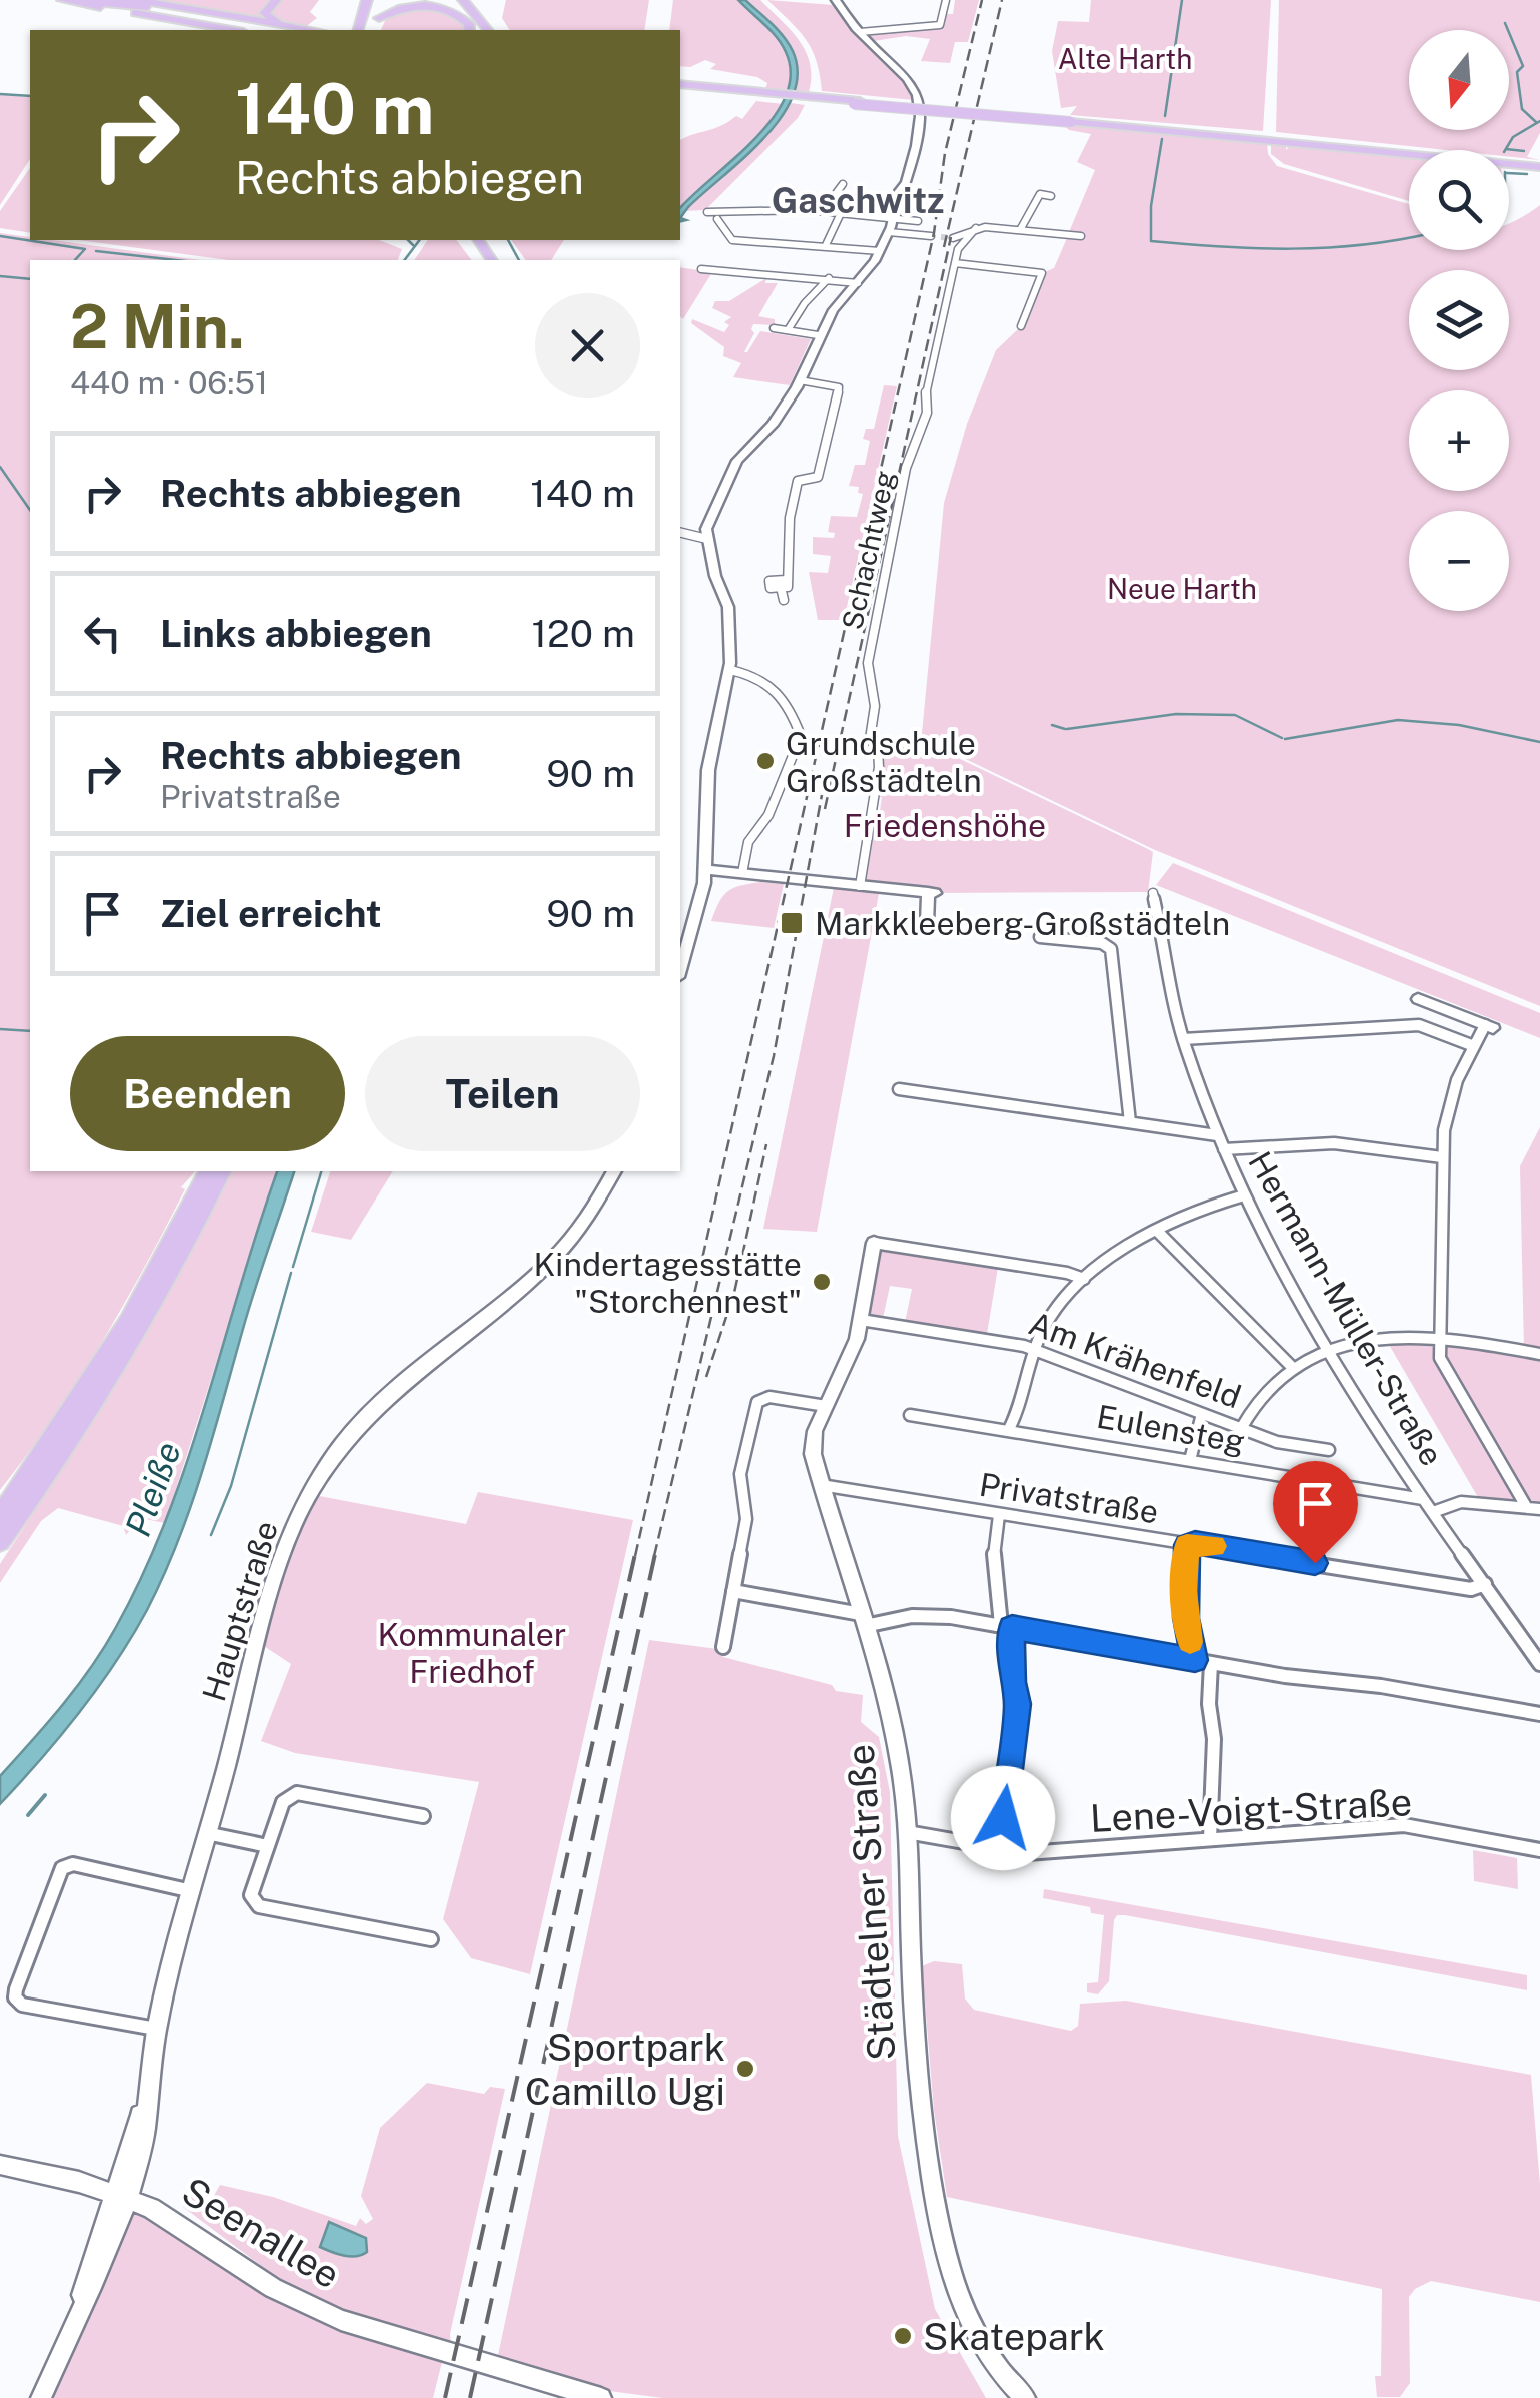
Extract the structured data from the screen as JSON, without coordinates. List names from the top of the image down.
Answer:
{
  "streets": {
    "main road": ["Hauptstraße", "Städtelner Straße", "Seenallee"],
    "street": [
      "Schachtweg",
      "Hermann-Müller-Straße",
      "Am Krähenfeld",
      "Eulensteg",
      "Privatstraße",
      "Lene-Voigt-Straße"
    ]
  },
  "crossings": [
    ["Hermann-Müller-Straße", "Eulensteg"],
    ["Hermann-Müller-Straße", "Privatstraße"],
    ["Am Krähenfeld", "Städtelner Straße"],
    ["Privatstraße", "Städtelner Straße"],
    ["Hauptstraße", "Seenallee"],
    ["Lene-Voigt-Straße", "Städtelner Straße"]
  ],
  "districts": ["Gaschwitz"],
  "water": ["Pleiße"],
  "parks": [
    "Alte Harth",
    "Neue Harth",
    "Friedenshöhe",
    "Kommunaler Friedhof"
  ],
  "places": {
    "other": [
      "Grundschule Großstädteln",
      "Kindertagesstätte \"Storchennest\"",
      "Sportpark Camillo Ugi",
      "Skatepark"
    ],
    "transit": ["Markkleeberg-Großstädteln"]
  },
  "north": "bottom",
  "page": {
    "map_buttons": ["+", "−"],
    "turn": ["140 m", "Rechts abbiegen"],
    "heading": ["2 Min.", "440 m · 06:51"],
    "list": [
      {
        "name": "Rechts abbiegen",
        "value": "140 m"
      },
      {
        "name": "Links abbiegen",
        "value": "120 m"
      },
      {
        "name": "Rechts abbiegen",
        "note": "Privatstraße",
        "value": "90 m"
      },
      {
        "name": "Ziel erreicht",
        "value": "90 m"
      }
    ],
    "buttons": ["Beenden", "Teilen"]
  }
}
